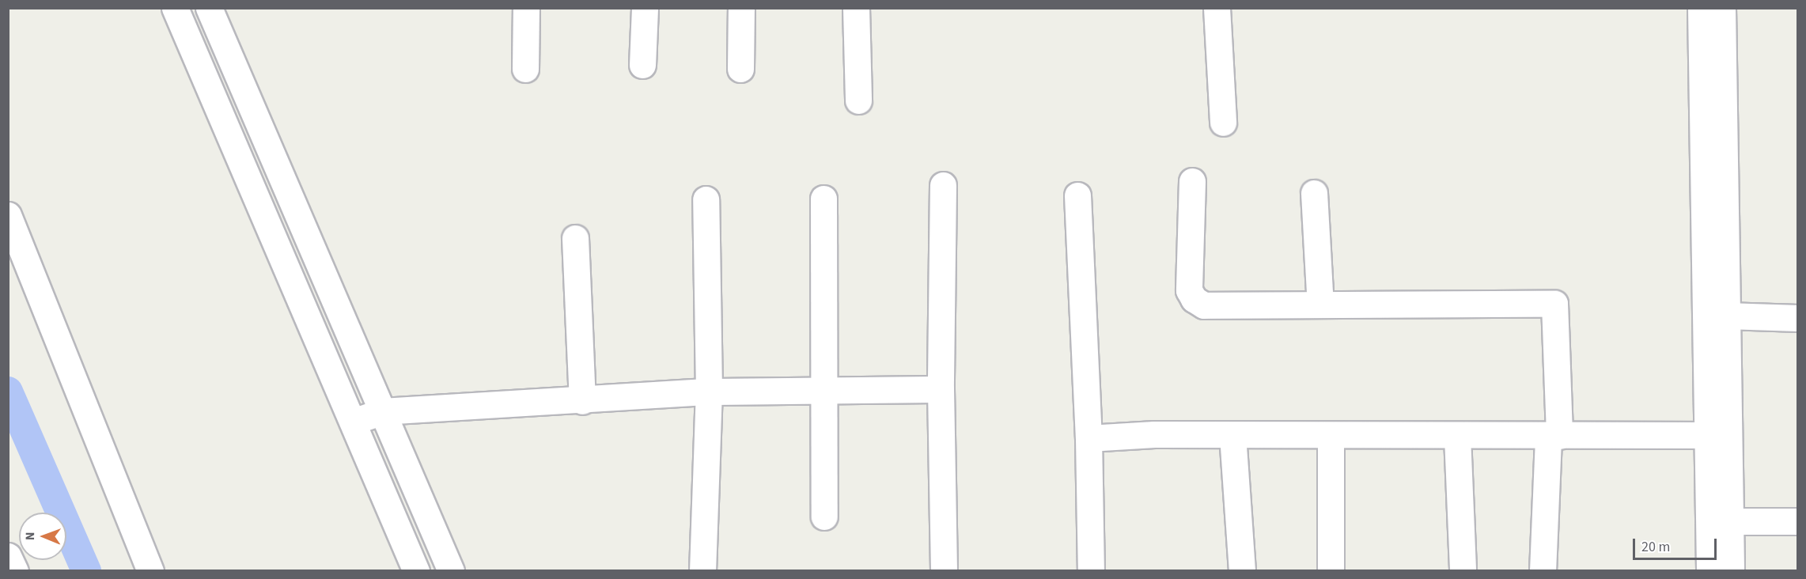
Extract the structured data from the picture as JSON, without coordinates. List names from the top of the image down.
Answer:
{
  "scale_bar": "20 m",
  "north": "left"
}
